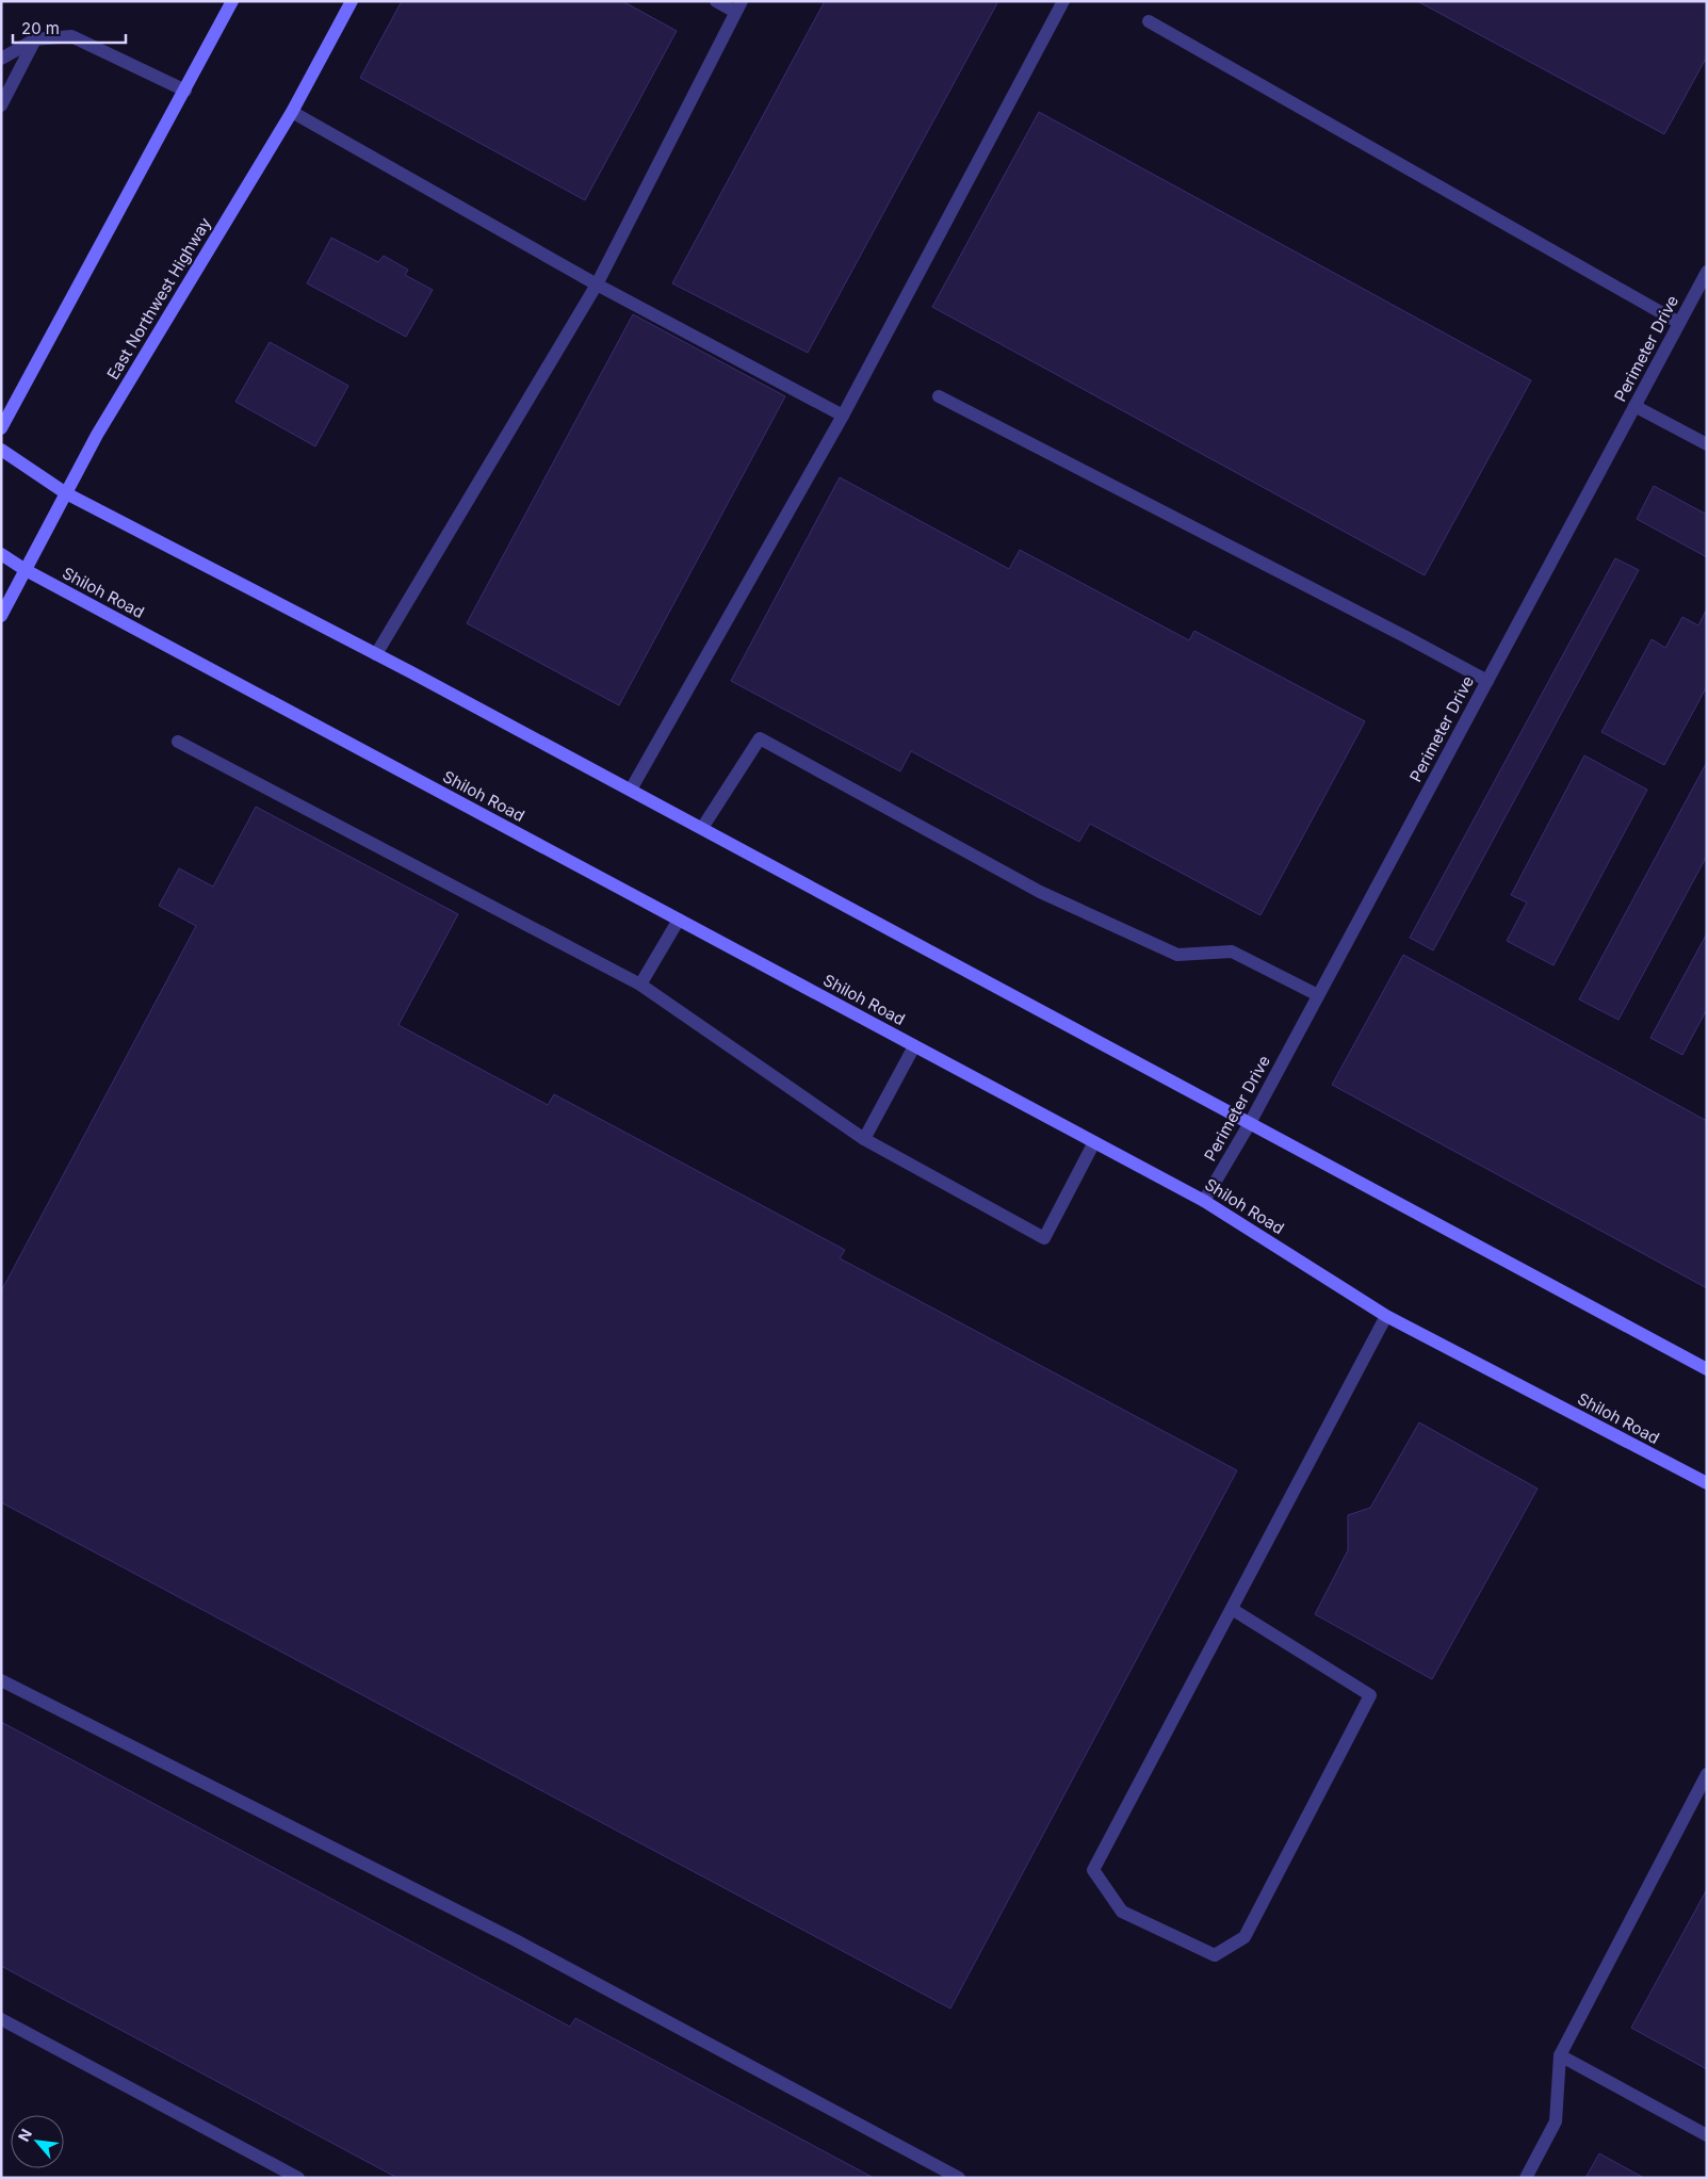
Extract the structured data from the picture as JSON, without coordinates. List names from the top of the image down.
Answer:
{
  "streets": {
    "main road": ["East Northwest Highway", "Shiloh Road"],
    "street": ["Perimeter Drive"]
  },
  "crossings": [
    ["East Northwest Highway", "Shiloh Road"],
    ["Perimeter Drive", "Shiloh Road"]
  ],
  "scale_bar": "20 m",
  "north": "top left"
}
